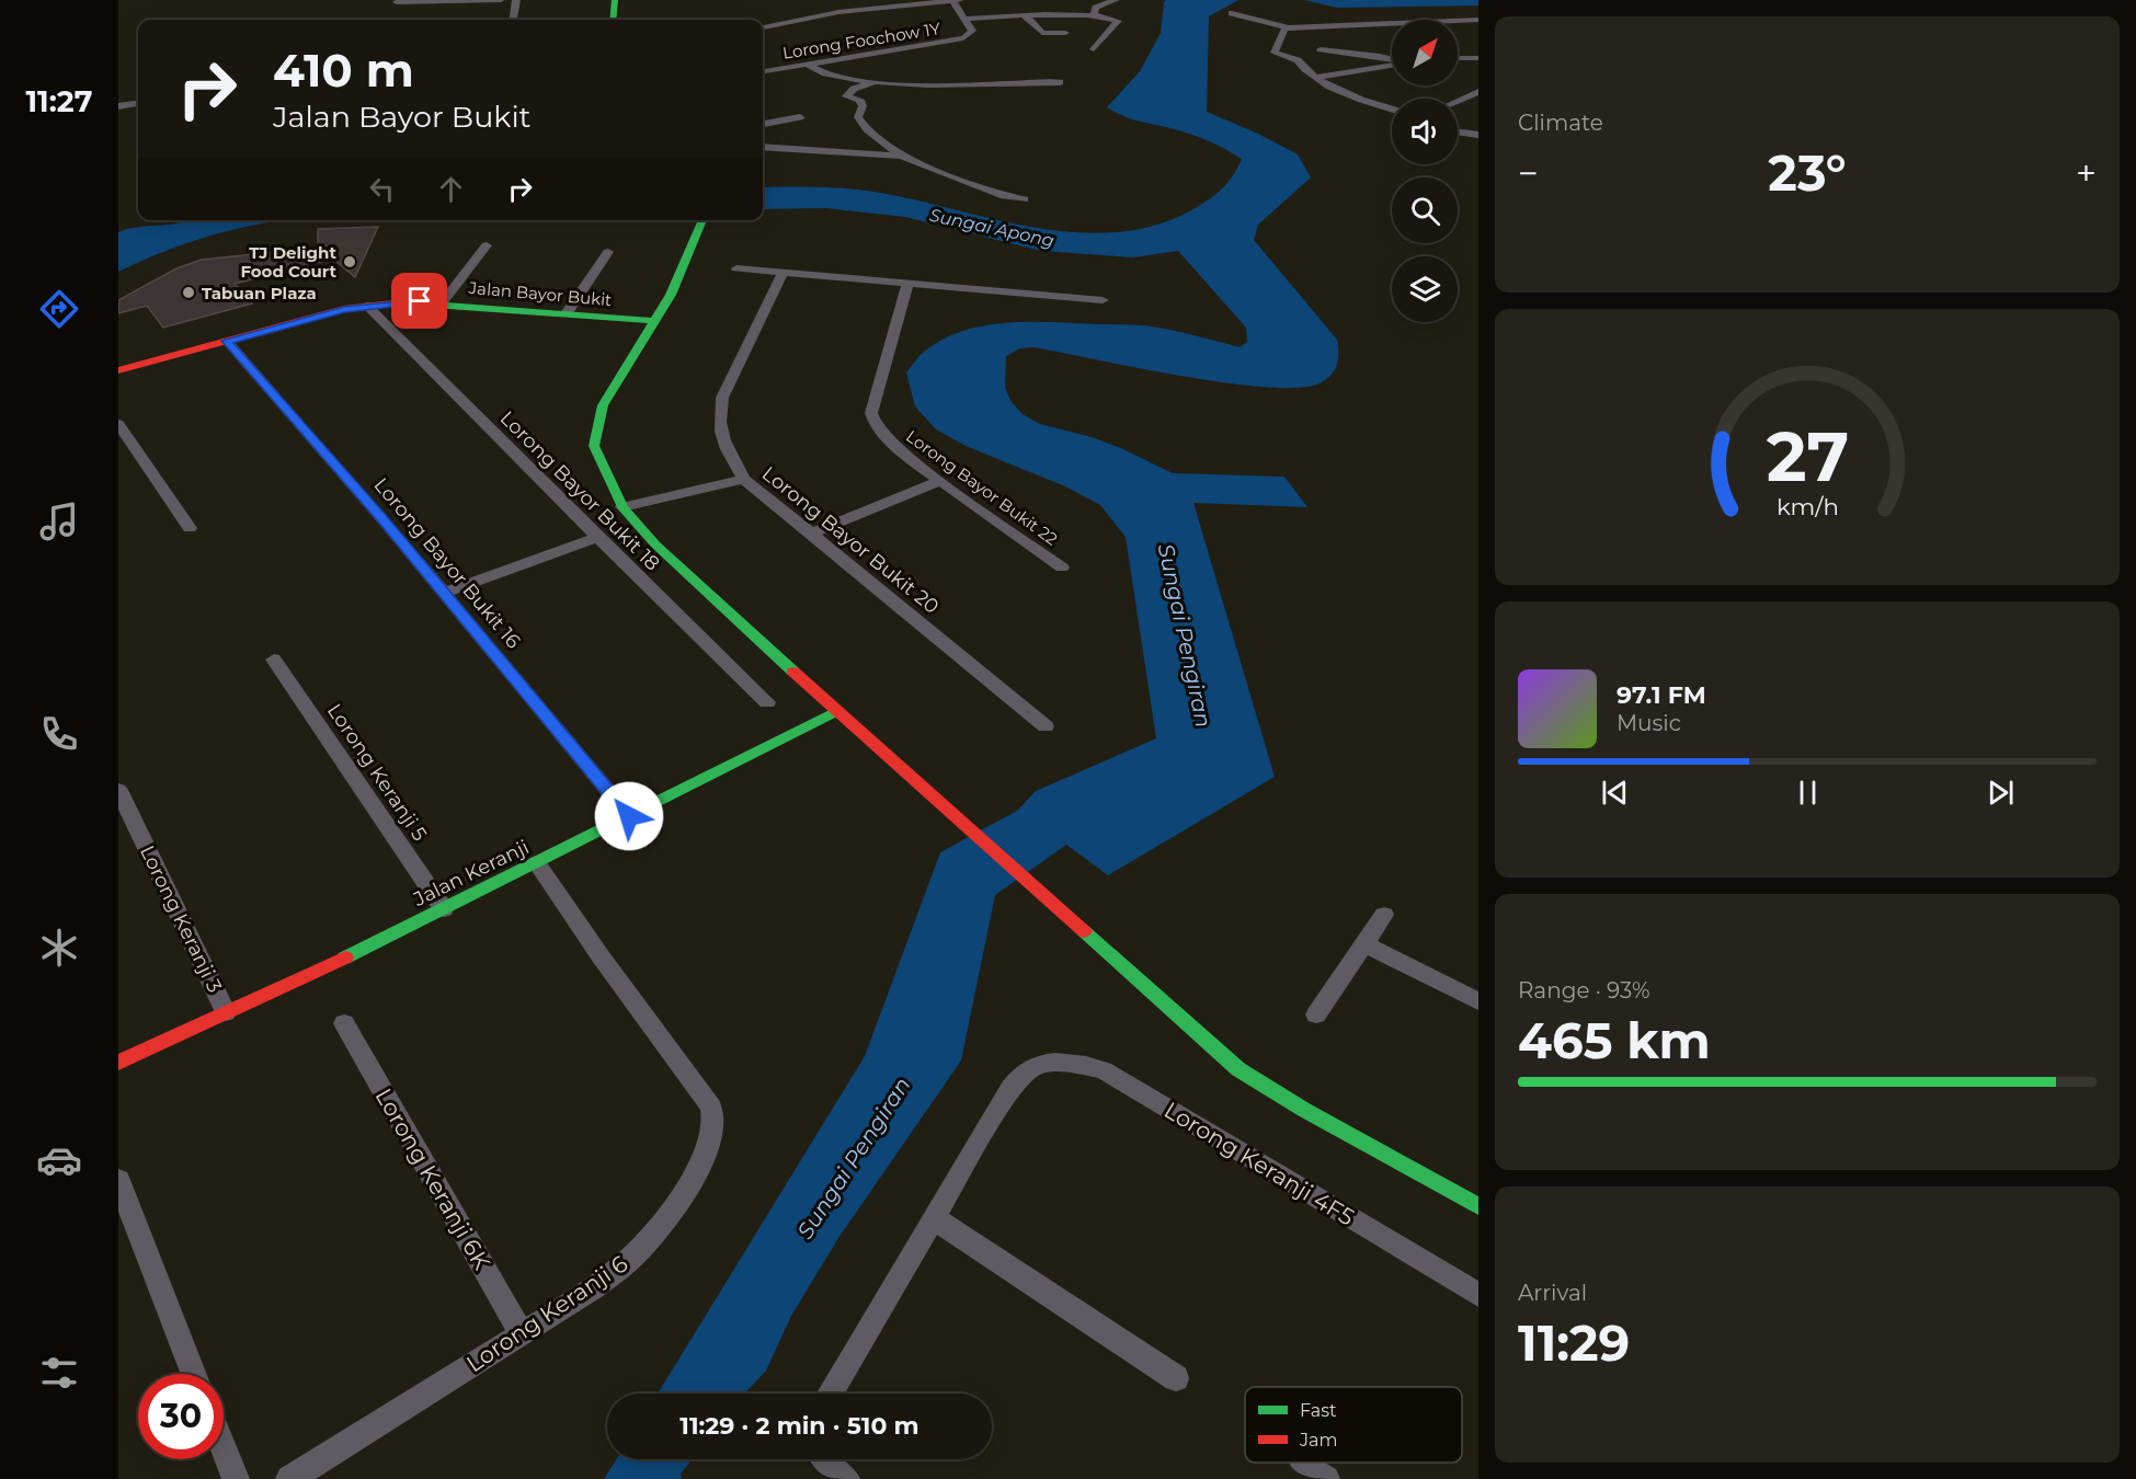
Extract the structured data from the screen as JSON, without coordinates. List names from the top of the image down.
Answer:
{
  "streets": {
    "street": [
      "Lorong Foochow 1Y",
      "Jalan Bayor Bukit",
      "Lorong Bayor Bukit 22",
      "Lorong Bayor Bukit 18",
      "Lorong Bayor Bukit 20",
      "Lorong Bayor Bukit 16",
      "Lorong Keranji 5",
      "Jalan Keranji",
      "Lorong Keranji 3",
      "Lorong Keranji 4F5",
      "Lorong Keranji 6K",
      "Lorong Keranji 6"
    ]
  },
  "crossings": [
    ["Jalan Bayor Bukit", "Lorong Bayor Bukit 18"],
    ["Jalan Bayor Bukit", "Lorong Bayor Bukit 16"],
    ["Lorong Bayor Bukit 16", "Jalan Keranji"],
    ["Lorong Keranji 5", "Jalan Keranji"],
    ["Jalan Keranji", "Lorong Keranji 3"],
    ["Jalan Keranji", "Lorong Keranji 6"],
    ["Lorong Keranji 6K", "Lorong Keranji 6"]
  ],
  "water": ["Sungai Apong", "Sungai Pengiran"],
  "places": ["TJ Delight Food Court", "Tabuan Plaza"],
  "legend": ["Fast", "Jam"],
  "north": "top right",
  "page": {
    "tabs": "11:27",
    "tile": [
      "Climate",
      ["Range · 93%", "465 km"],
      ["Arrival", "11:29"]
    ],
    "turn": ["410 m", "Jalan Bayor Bukit"],
    "heat": ["−", "23°", "+"],
    "song": ["97.1 FM", "Music"],
    "limit": "30",
    "trip": "11:29 · 2 min · 510 m",
    "gauge": ["27", "km/h"]
  }
}
